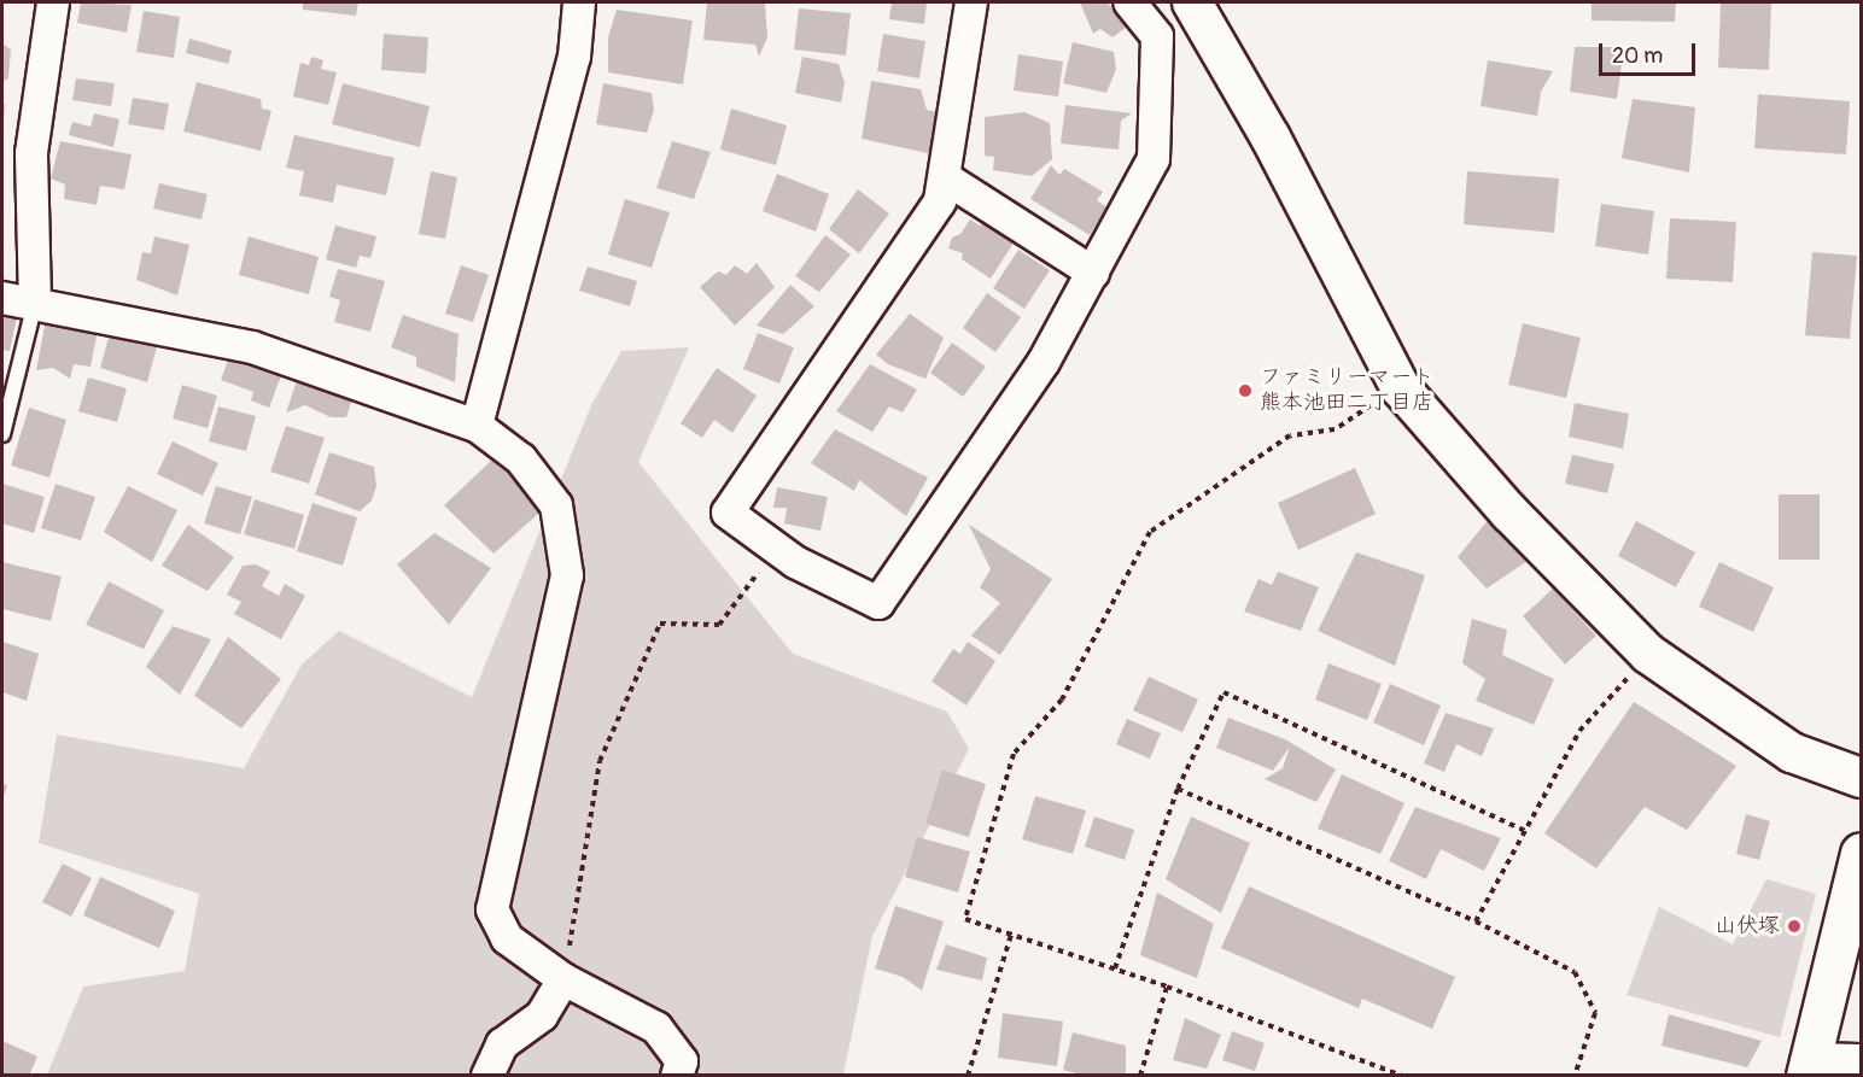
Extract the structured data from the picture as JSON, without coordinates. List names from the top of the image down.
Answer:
{
  "places": ["ファミリーマート 熊本池田二丁目店", "山伏塚"],
  "scale_bar": "20 m"
}
